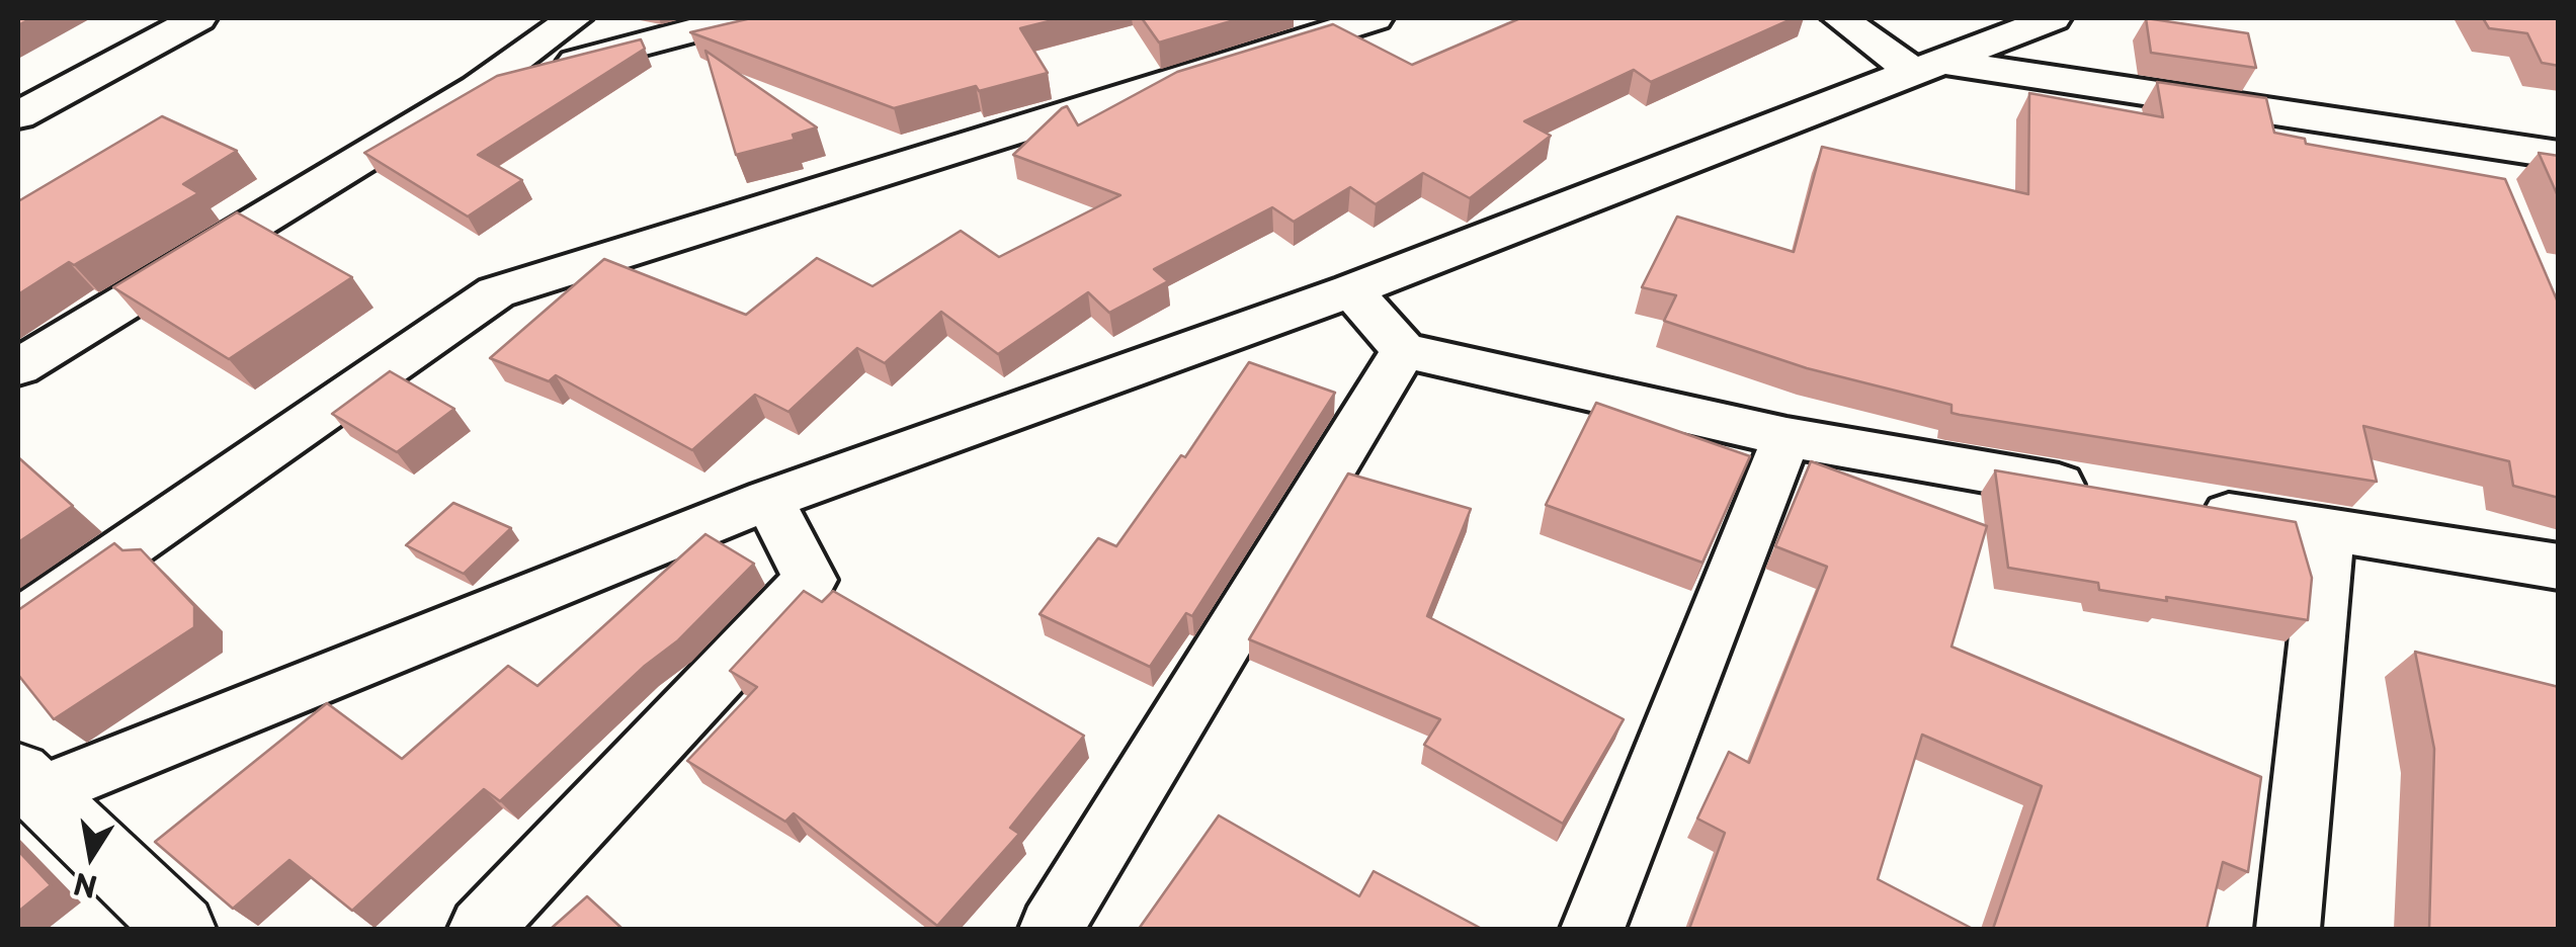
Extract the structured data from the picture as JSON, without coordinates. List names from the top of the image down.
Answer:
{
  "north": "bottom"
}
